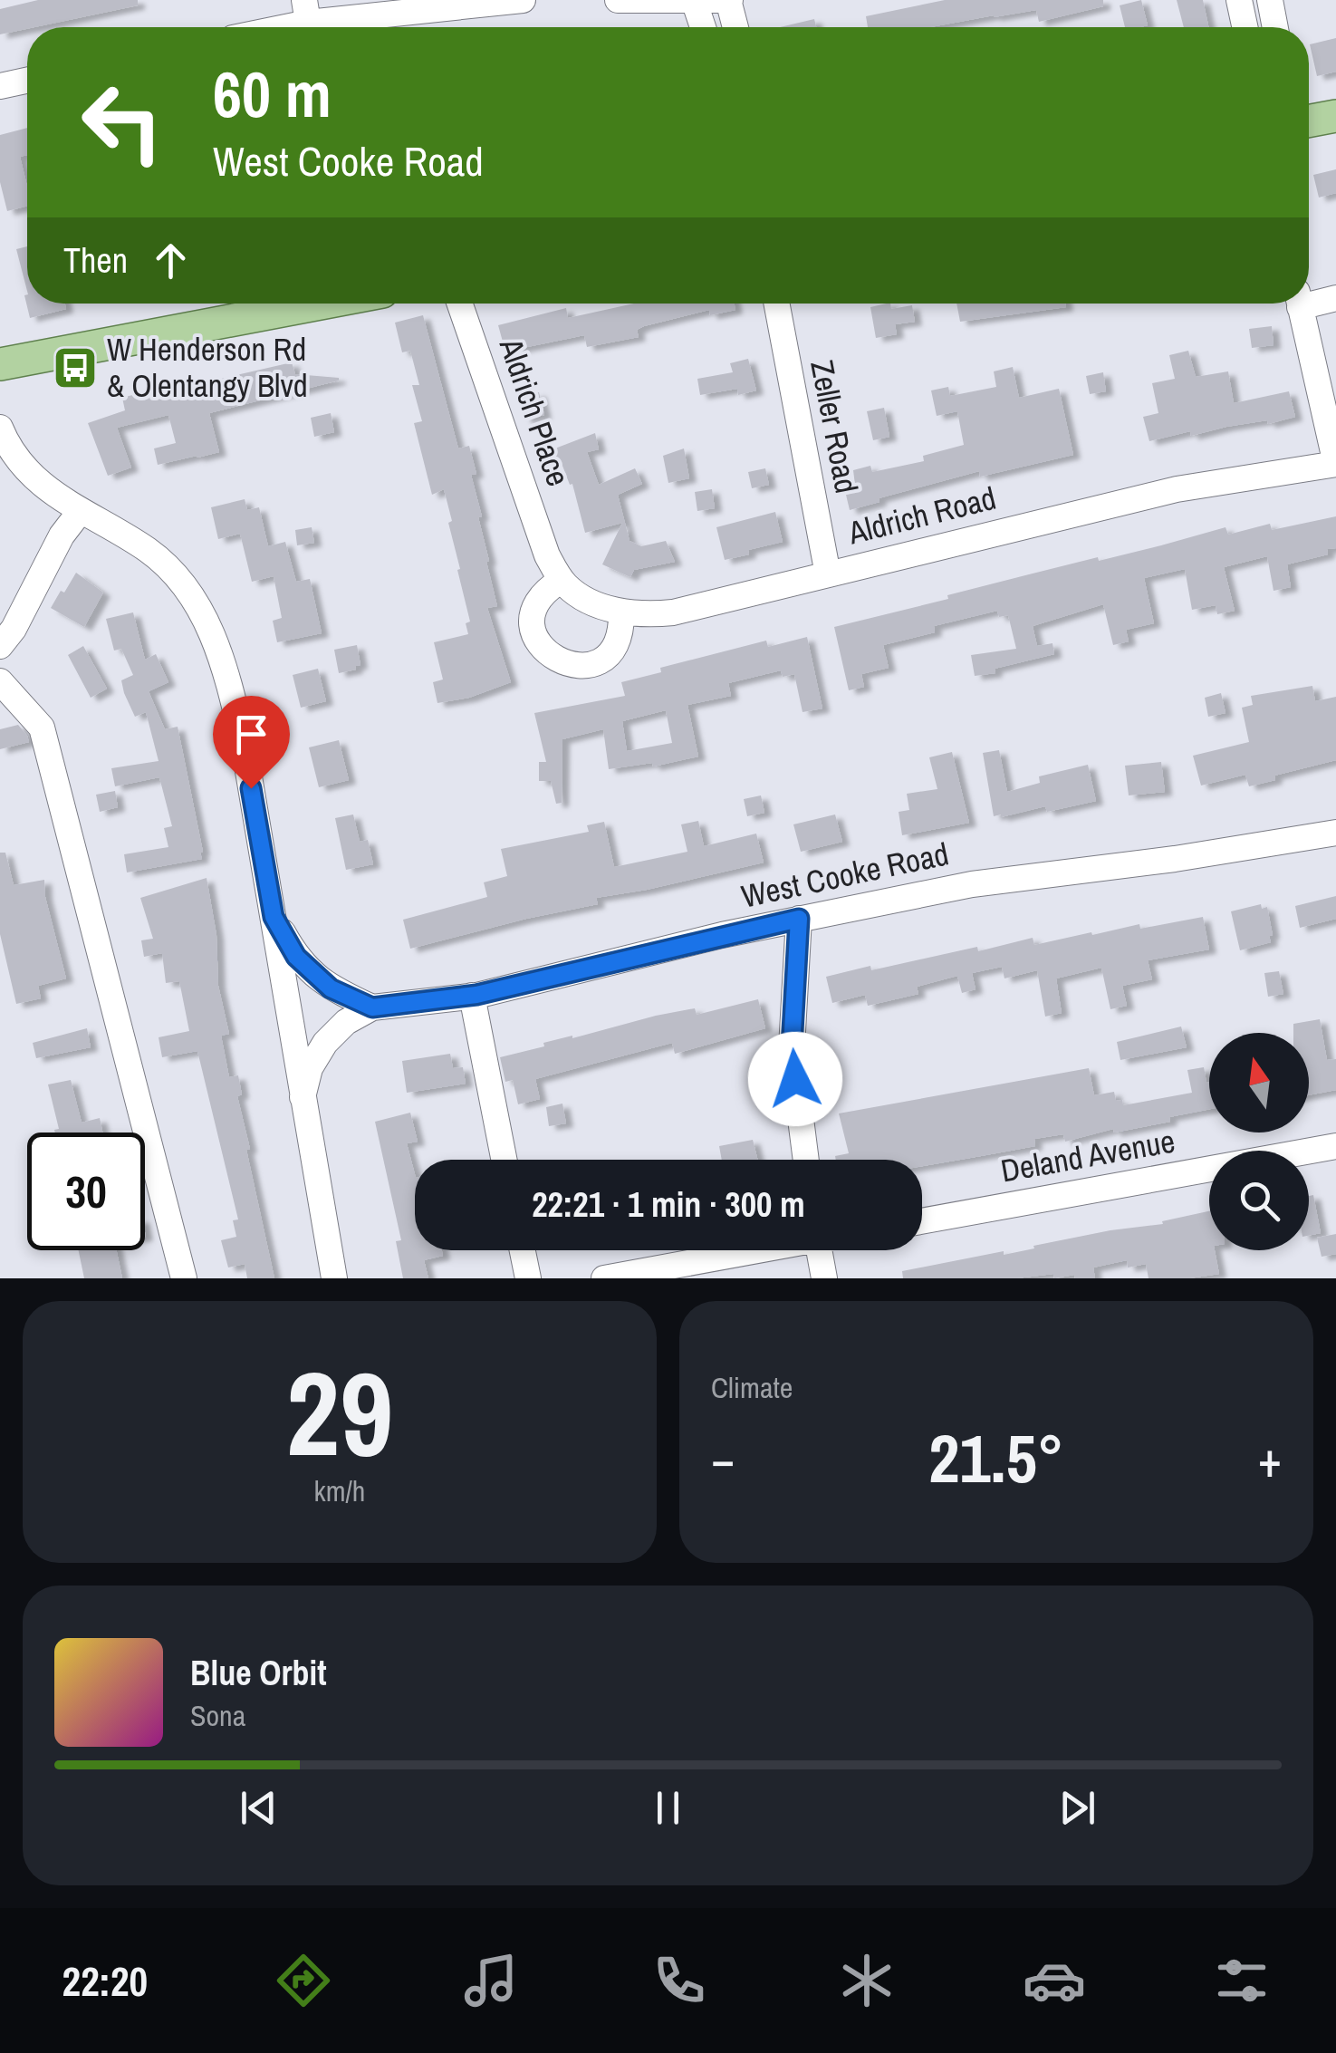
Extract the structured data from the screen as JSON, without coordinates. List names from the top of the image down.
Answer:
{
  "streets": {
    "street": [
      "Aldrich Place",
      "Zeller Road",
      "Aldrich Road",
      "West Cooke Road",
      "Deland Avenue"
    ]
  },
  "crossings": [
    ["Aldrich Place", "Aldrich Road"],
    ["Zeller Road", "Aldrich Road"]
  ],
  "places": {
    "bus stop": ["W Henderson Rd & Olentangy Blvd"]
  },
  "north": "top",
  "page": {
    "turn": ["60 m", "West Cooke Road"],
    "then": "Then",
    "limit": "30",
    "trip": "22:21 · 1 min · 300 m",
    "tile": [
      ["29", "km/h"],
      "Climate"
    ],
    "heat": ["−", "21.5°", "+"],
    "song": ["Blue Orbit", "Sona"],
    "tabs": "22:20"
  }
}
